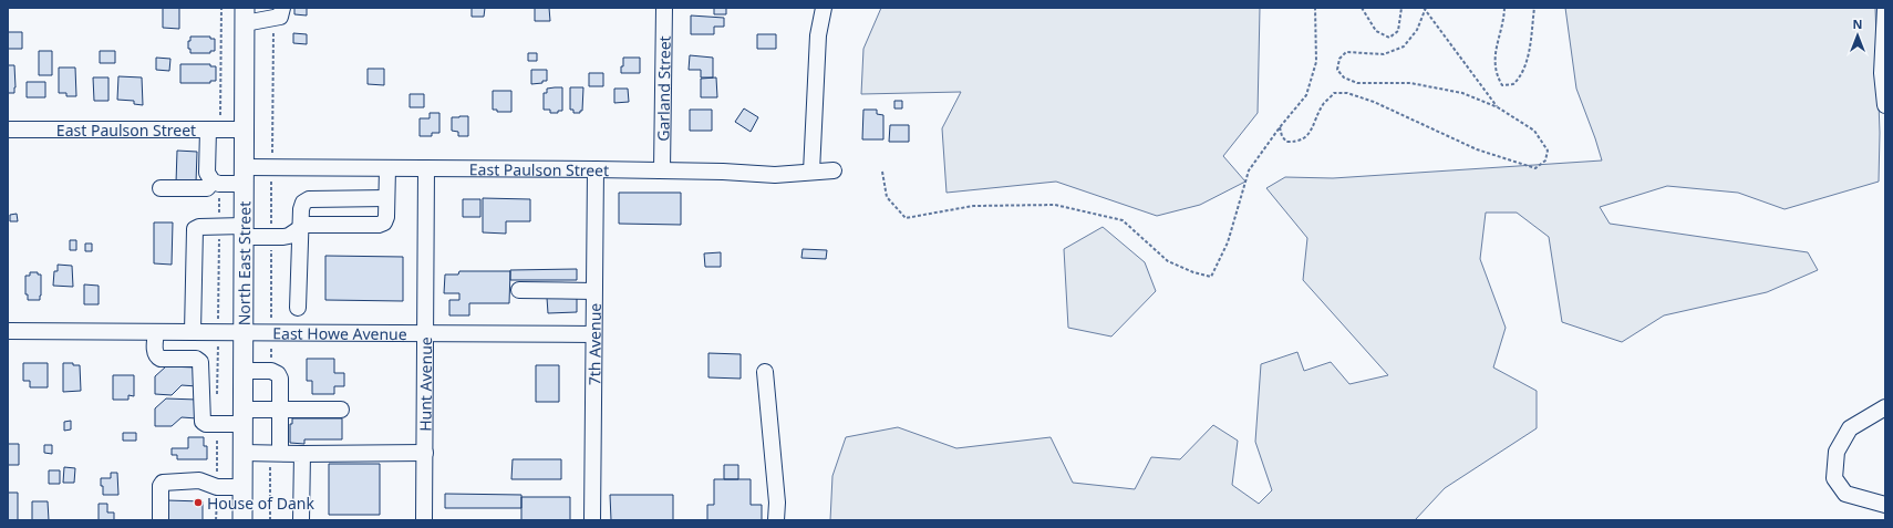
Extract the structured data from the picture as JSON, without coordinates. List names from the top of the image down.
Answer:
{
  "streets": {
    "main road": ["North East Street"],
    "street": [
      "Garland Street",
      "East Paulson Street",
      "East Howe Avenue",
      "7th Avenue",
      "Hunt Avenue"
    ]
  },
  "crossings": [
    ["Garland Street", "East Paulson Street"],
    ["East Paulson Street", "North East Street"],
    ["East Paulson Street", "7th Avenue"],
    ["East Paulson Street", "Hunt Avenue"],
    ["North East Street", "East Howe Avenue"],
    ["East Howe Avenue", "7th Avenue"],
    ["East Howe Avenue", "Hunt Avenue"]
  ],
  "places": ["House of Dank"],
  "north": "top"
}
